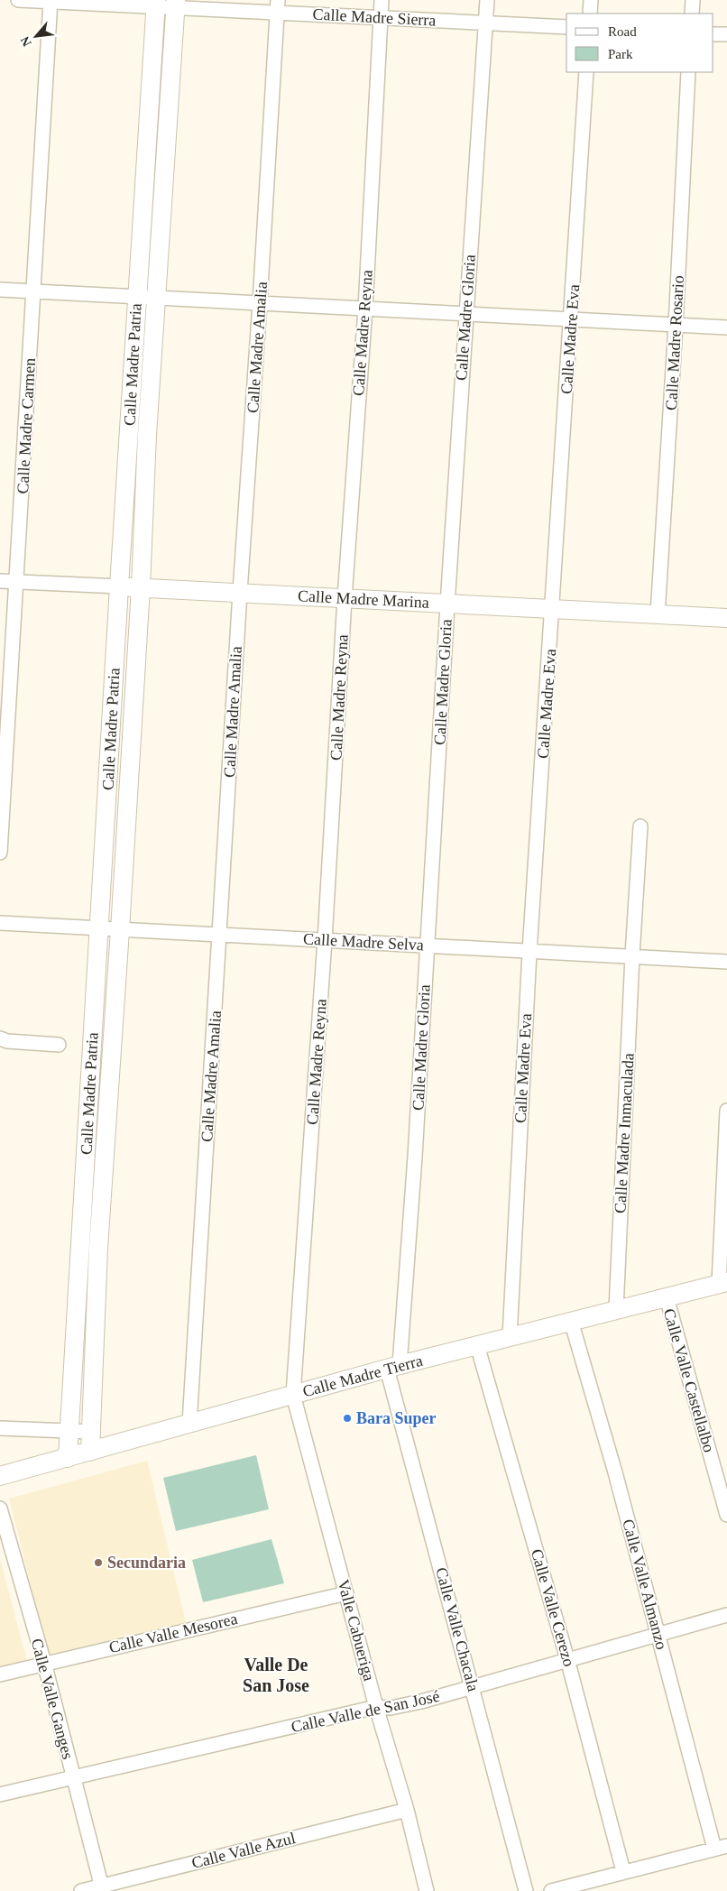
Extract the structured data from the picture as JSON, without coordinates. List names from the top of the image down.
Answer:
{
  "streets": {
    "street": [
      "Calle Madre Sierra",
      "Calle Madre Gloria",
      "Calle Madre Reyna",
      "Calle Madre Eva",
      "Calle Madre Rosario",
      "Calle Madre Amalia",
      "Calle Madre Patria",
      "Calle Madre Carmen",
      "Calle Madre Marina",
      "Calle Madre Selva",
      "Calle Madre Inmaculada",
      "Calle Madre Tierra",
      "Calle Valle Castellalbo",
      "Calle Valle Almanzo",
      "Calle Valle Cerezo",
      "Calle Valle Chacala",
      "Valle Cabueriga",
      "Calle Valle Mesorea",
      "Calle Valle Ganges",
      "Calle Valle de San José",
      "Calle Valle Azul"
    ]
  },
  "crossings": [
    ["Calle Madre Sierra", "Calle Madre Gloria"],
    ["Calle Madre Sierra", "Calle Madre Reyna"],
    ["Calle Madre Sierra", "Calle Madre Amalia"],
    ["Calle Madre Sierra", "Calle Madre Patria"],
    ["Calle Madre Sierra", "Calle Madre Carmen"],
    ["Calle Madre Gloria", "Calle Madre Marina"],
    ["Calle Madre Gloria", "Calle Madre Selva"],
    ["Calle Madre Gloria", "Calle Madre Tierra"],
    ["Calle Madre Gloria", "Calle Valle Chacala"],
    ["Calle Madre Reyna", "Calle Madre Marina"],
    ["Calle Madre Reyna", "Calle Madre Selva"],
    ["Calle Madre Reyna", "Calle Madre Tierra"],
    ["Calle Madre Reyna", "Valle Cabueriga"],
    ["Calle Madre Eva", "Calle Madre Marina"],
    ["Calle Madre Eva", "Calle Madre Selva"],
    ["Calle Madre Eva", "Calle Madre Tierra"],
    ["Calle Madre Rosario", "Calle Madre Marina"],
    ["Calle Madre Amalia", "Calle Madre Marina"],
    ["Calle Madre Amalia", "Calle Madre Selva"],
    ["Calle Madre Amalia", "Calle Madre Tierra"],
    ["Calle Madre Patria", "Calle Madre Marina"],
    ["Calle Madre Patria", "Calle Madre Selva"],
    ["Calle Madre Patria", "Calle Madre Tierra"],
    ["Calle Madre Carmen", "Calle Madre Marina"],
    ["Calle Madre Selva", "Calle Madre Inmaculada"],
    ["Calle Madre Inmaculada", "Calle Madre Tierra"],
    ["Calle Madre Tierra", "Calle Valle Castellalbo"],
    ["Calle Madre Tierra", "Calle Valle Almanzo"],
    ["Calle Madre Tierra", "Calle Valle Cerezo"],
    ["Calle Madre Tierra", "Calle Valle Chacala"],
    ["Calle Madre Tierra", "Valle Cabueriga"],
    ["Calle Valle Almanzo", "Calle Valle de San José"],
    ["Calle Valle Cerezo", "Calle Valle de San José"],
    ["Calle Valle Chacala", "Calle Valle de San José"],
    ["Valle Cabueriga", "Calle Valle Mesorea"],
    ["Valle Cabueriga", "Calle Valle de San José"],
    ["Valle Cabueriga", "Calle Valle Azul"],
    ["Calle Valle Mesorea", "Calle Valle Ganges"],
    ["Calle Valle Ganges", "Calle Valle de San José"],
    ["Calle Valle Ganges", "Calle Valle Azul"]
  ],
  "districts": ["Valle De San Jose"],
  "places": ["Bara Super", "Secundaria"],
  "legend": ["Road", "Park"],
  "north": "bottom left"
}
